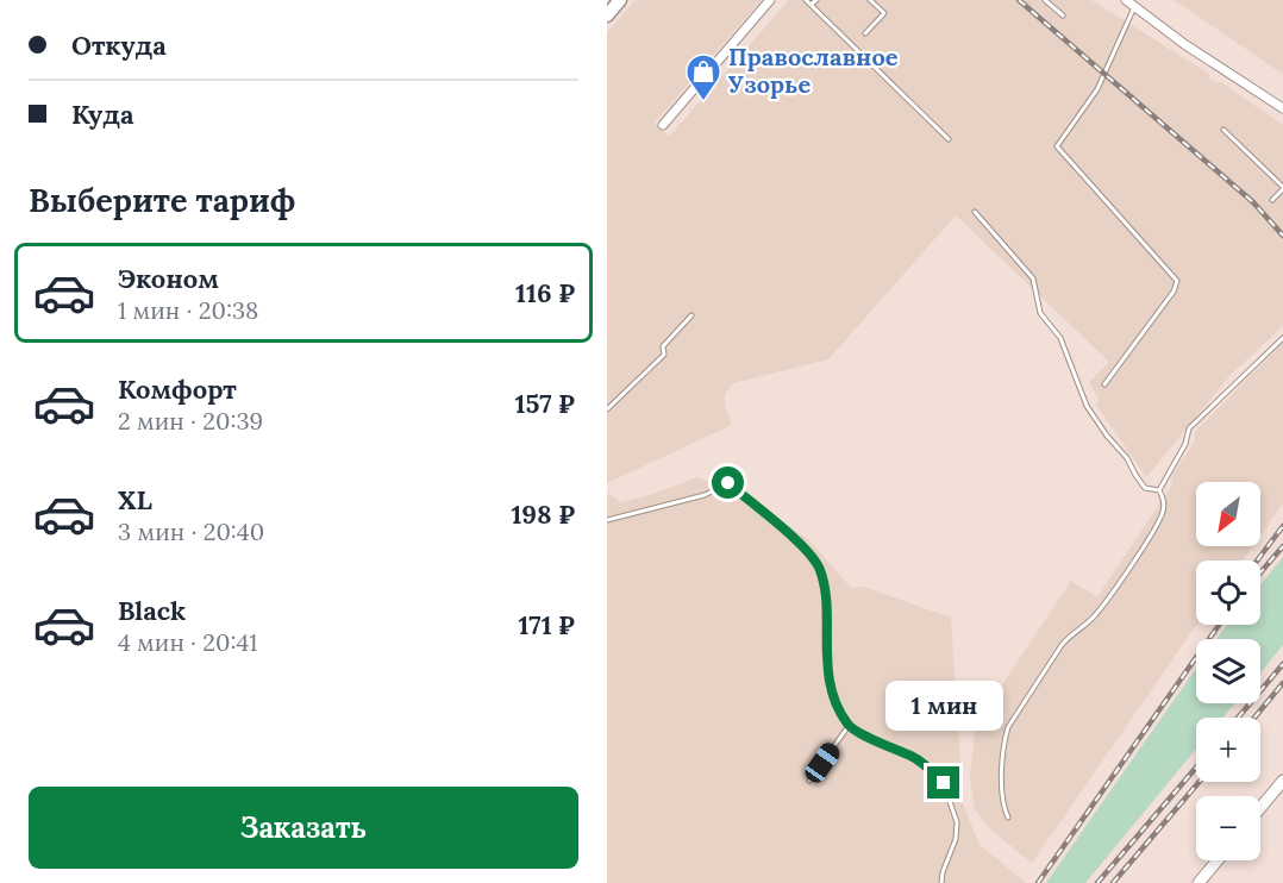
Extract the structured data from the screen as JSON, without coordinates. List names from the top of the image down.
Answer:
{
  "places": {
    "shop": ["Православное Узорье"]
  },
  "north": "bottom left",
  "page": {
    "banner": ["Откуда", "Куда"],
    "heading": "Выберите тариф",
    "list": [
      {
        "name": "Эконом",
        "note": "1 мин · 20:38",
        "value": "116 ₽"
      },
      {
        "name": "Комфорт",
        "note": "2 мин · 20:39",
        "value": "157 ₽"
      },
      {
        "name": "XL",
        "note": "3 мин · 20:40",
        "value": "198 ₽"
      },
      {
        "name": "Black",
        "note": "4 мин · 20:41",
        "value": "171 ₽"
      }
    ],
    "map_buttons": ["+", "−"],
    "bubble": "1 мин",
    "buttons": "Заказать"
  }
}
